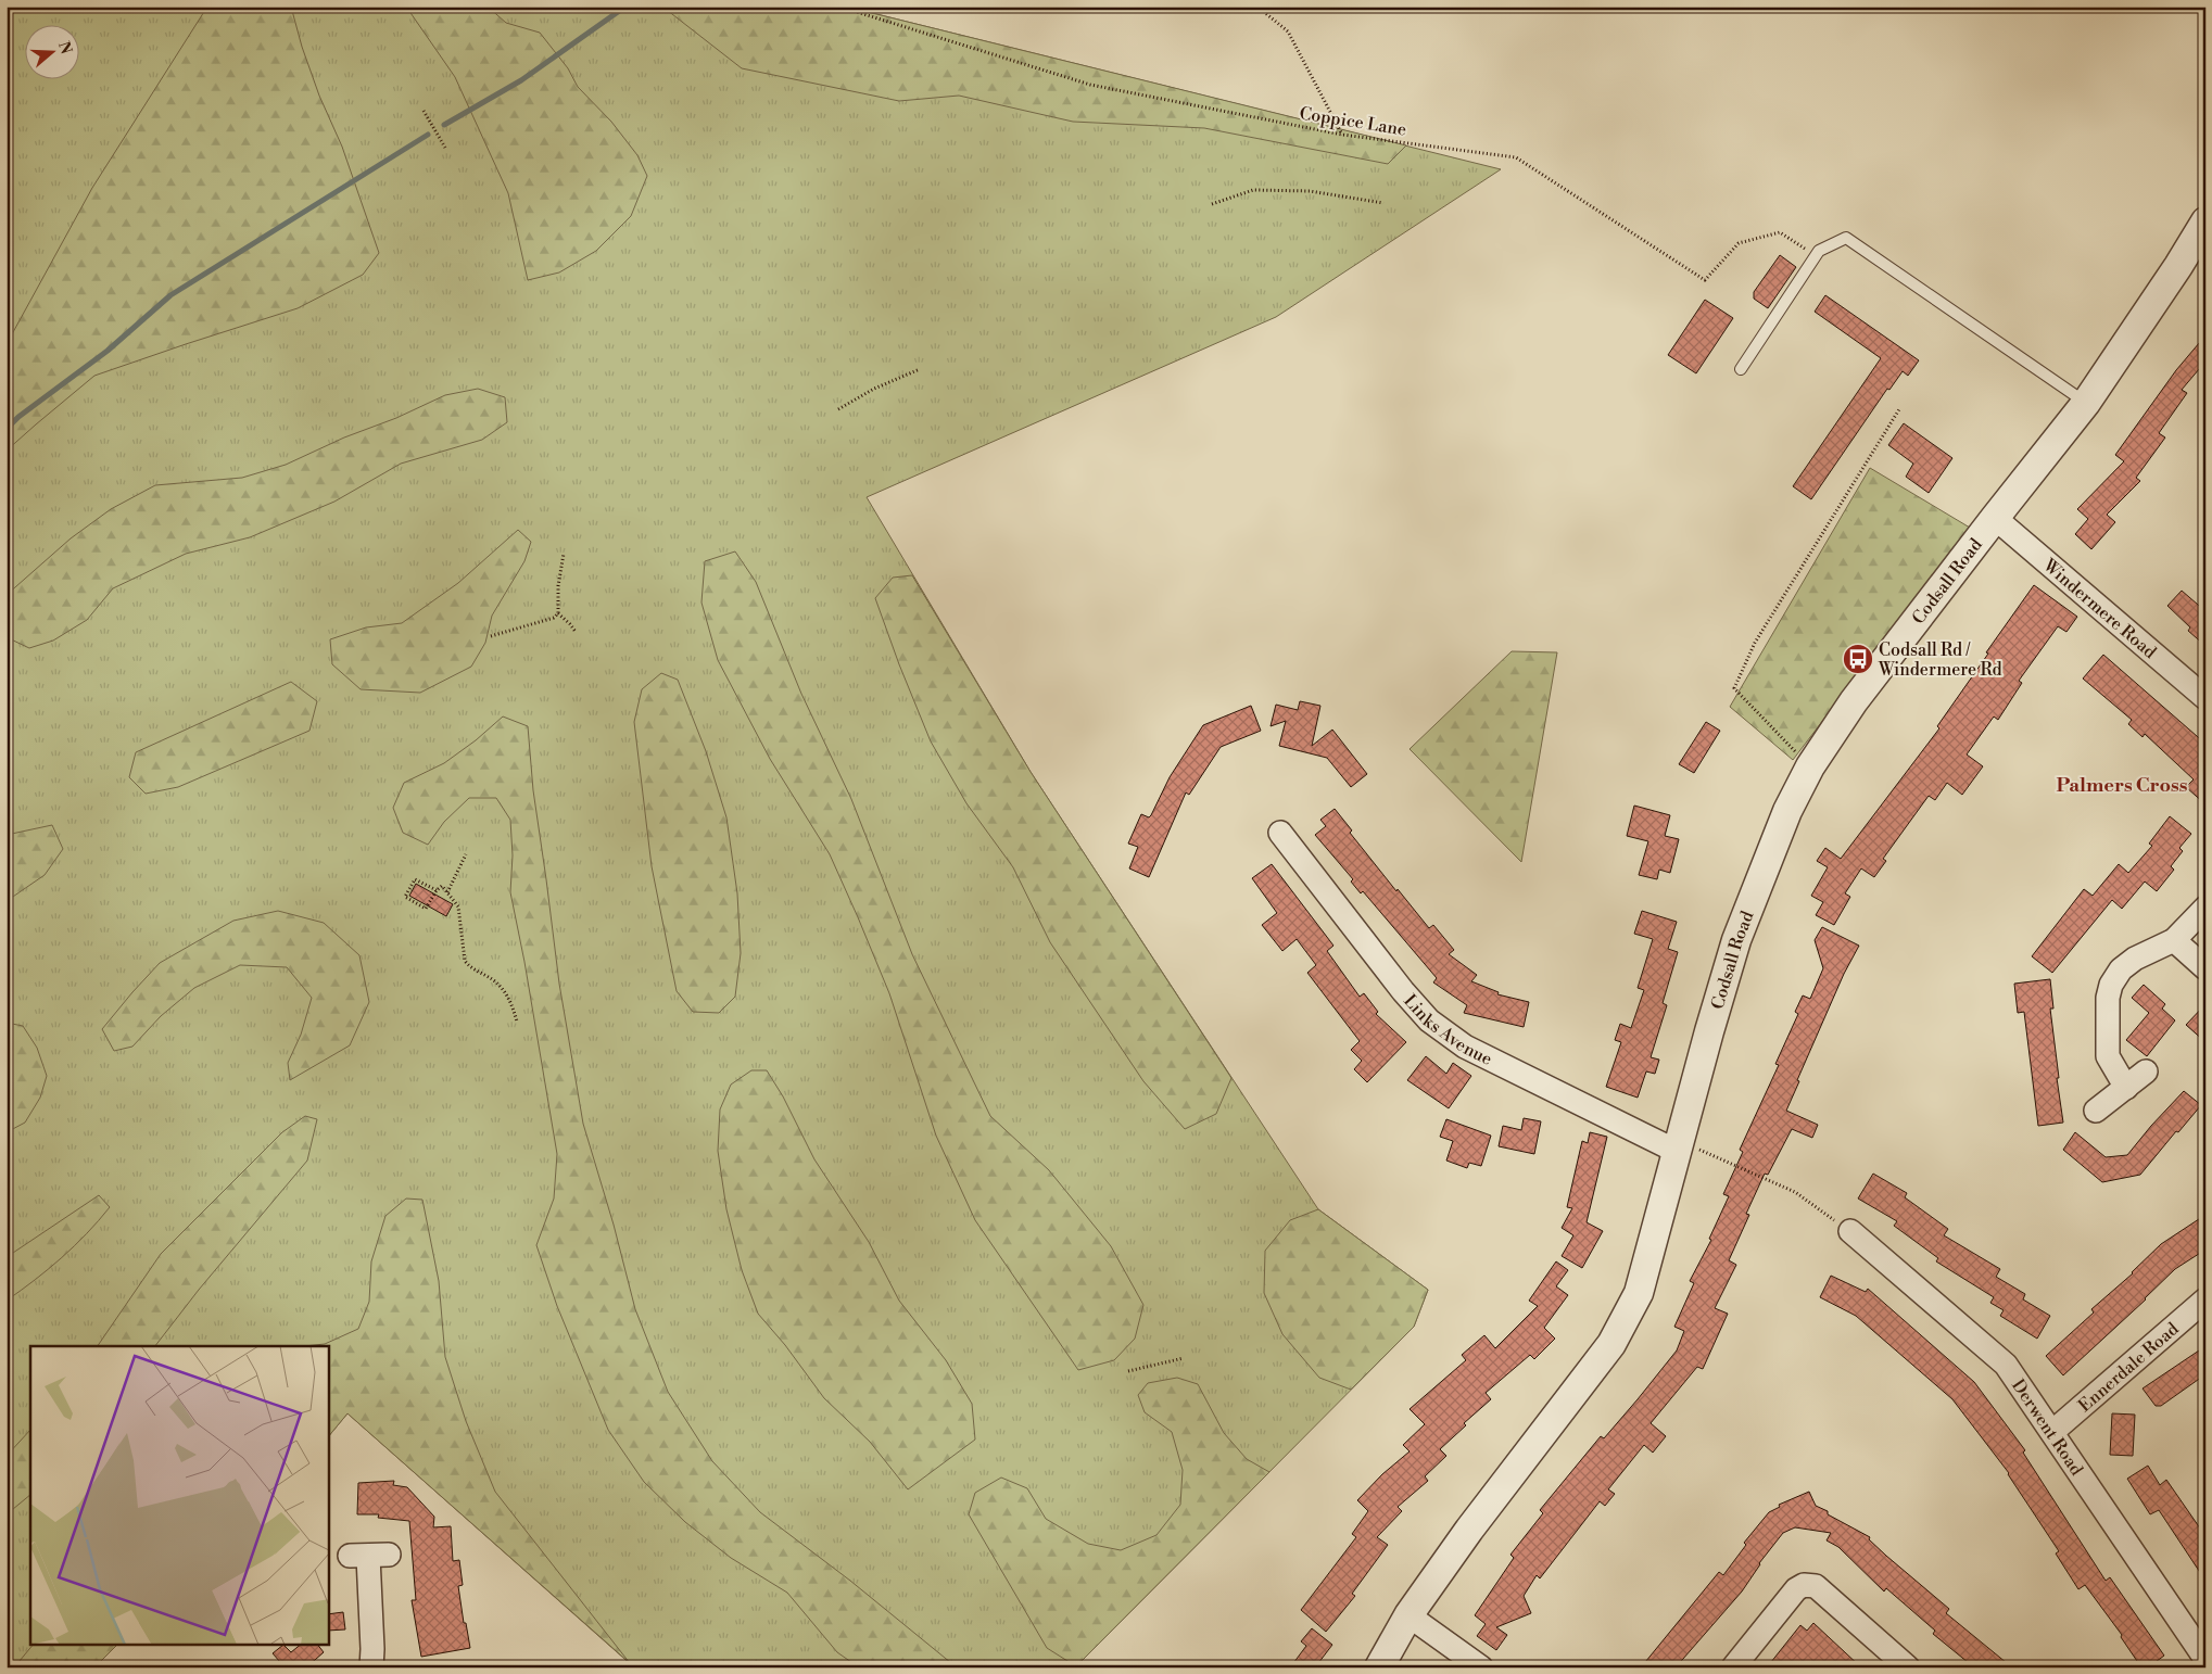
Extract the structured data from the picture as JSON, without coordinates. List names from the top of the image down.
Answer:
{
  "streets": {
    "street": [
      "Codsall Road",
      "Windermere Road",
      "Links Avenue",
      "Ennerdale Road",
      "Derwent Road"
    ],
    "path": ["Coppice Lane"]
  },
  "crossings": [
    ["Codsall Road", "Windermere Road"],
    ["Codsall Road", "Links Avenue"],
    ["Ennerdale Road", "Derwent Road"]
  ],
  "districts": ["Palmers Cross"],
  "places": {
    "bus stop": ["Codsall Rd / Windermere Rd"]
  },
  "north": "right"
}
